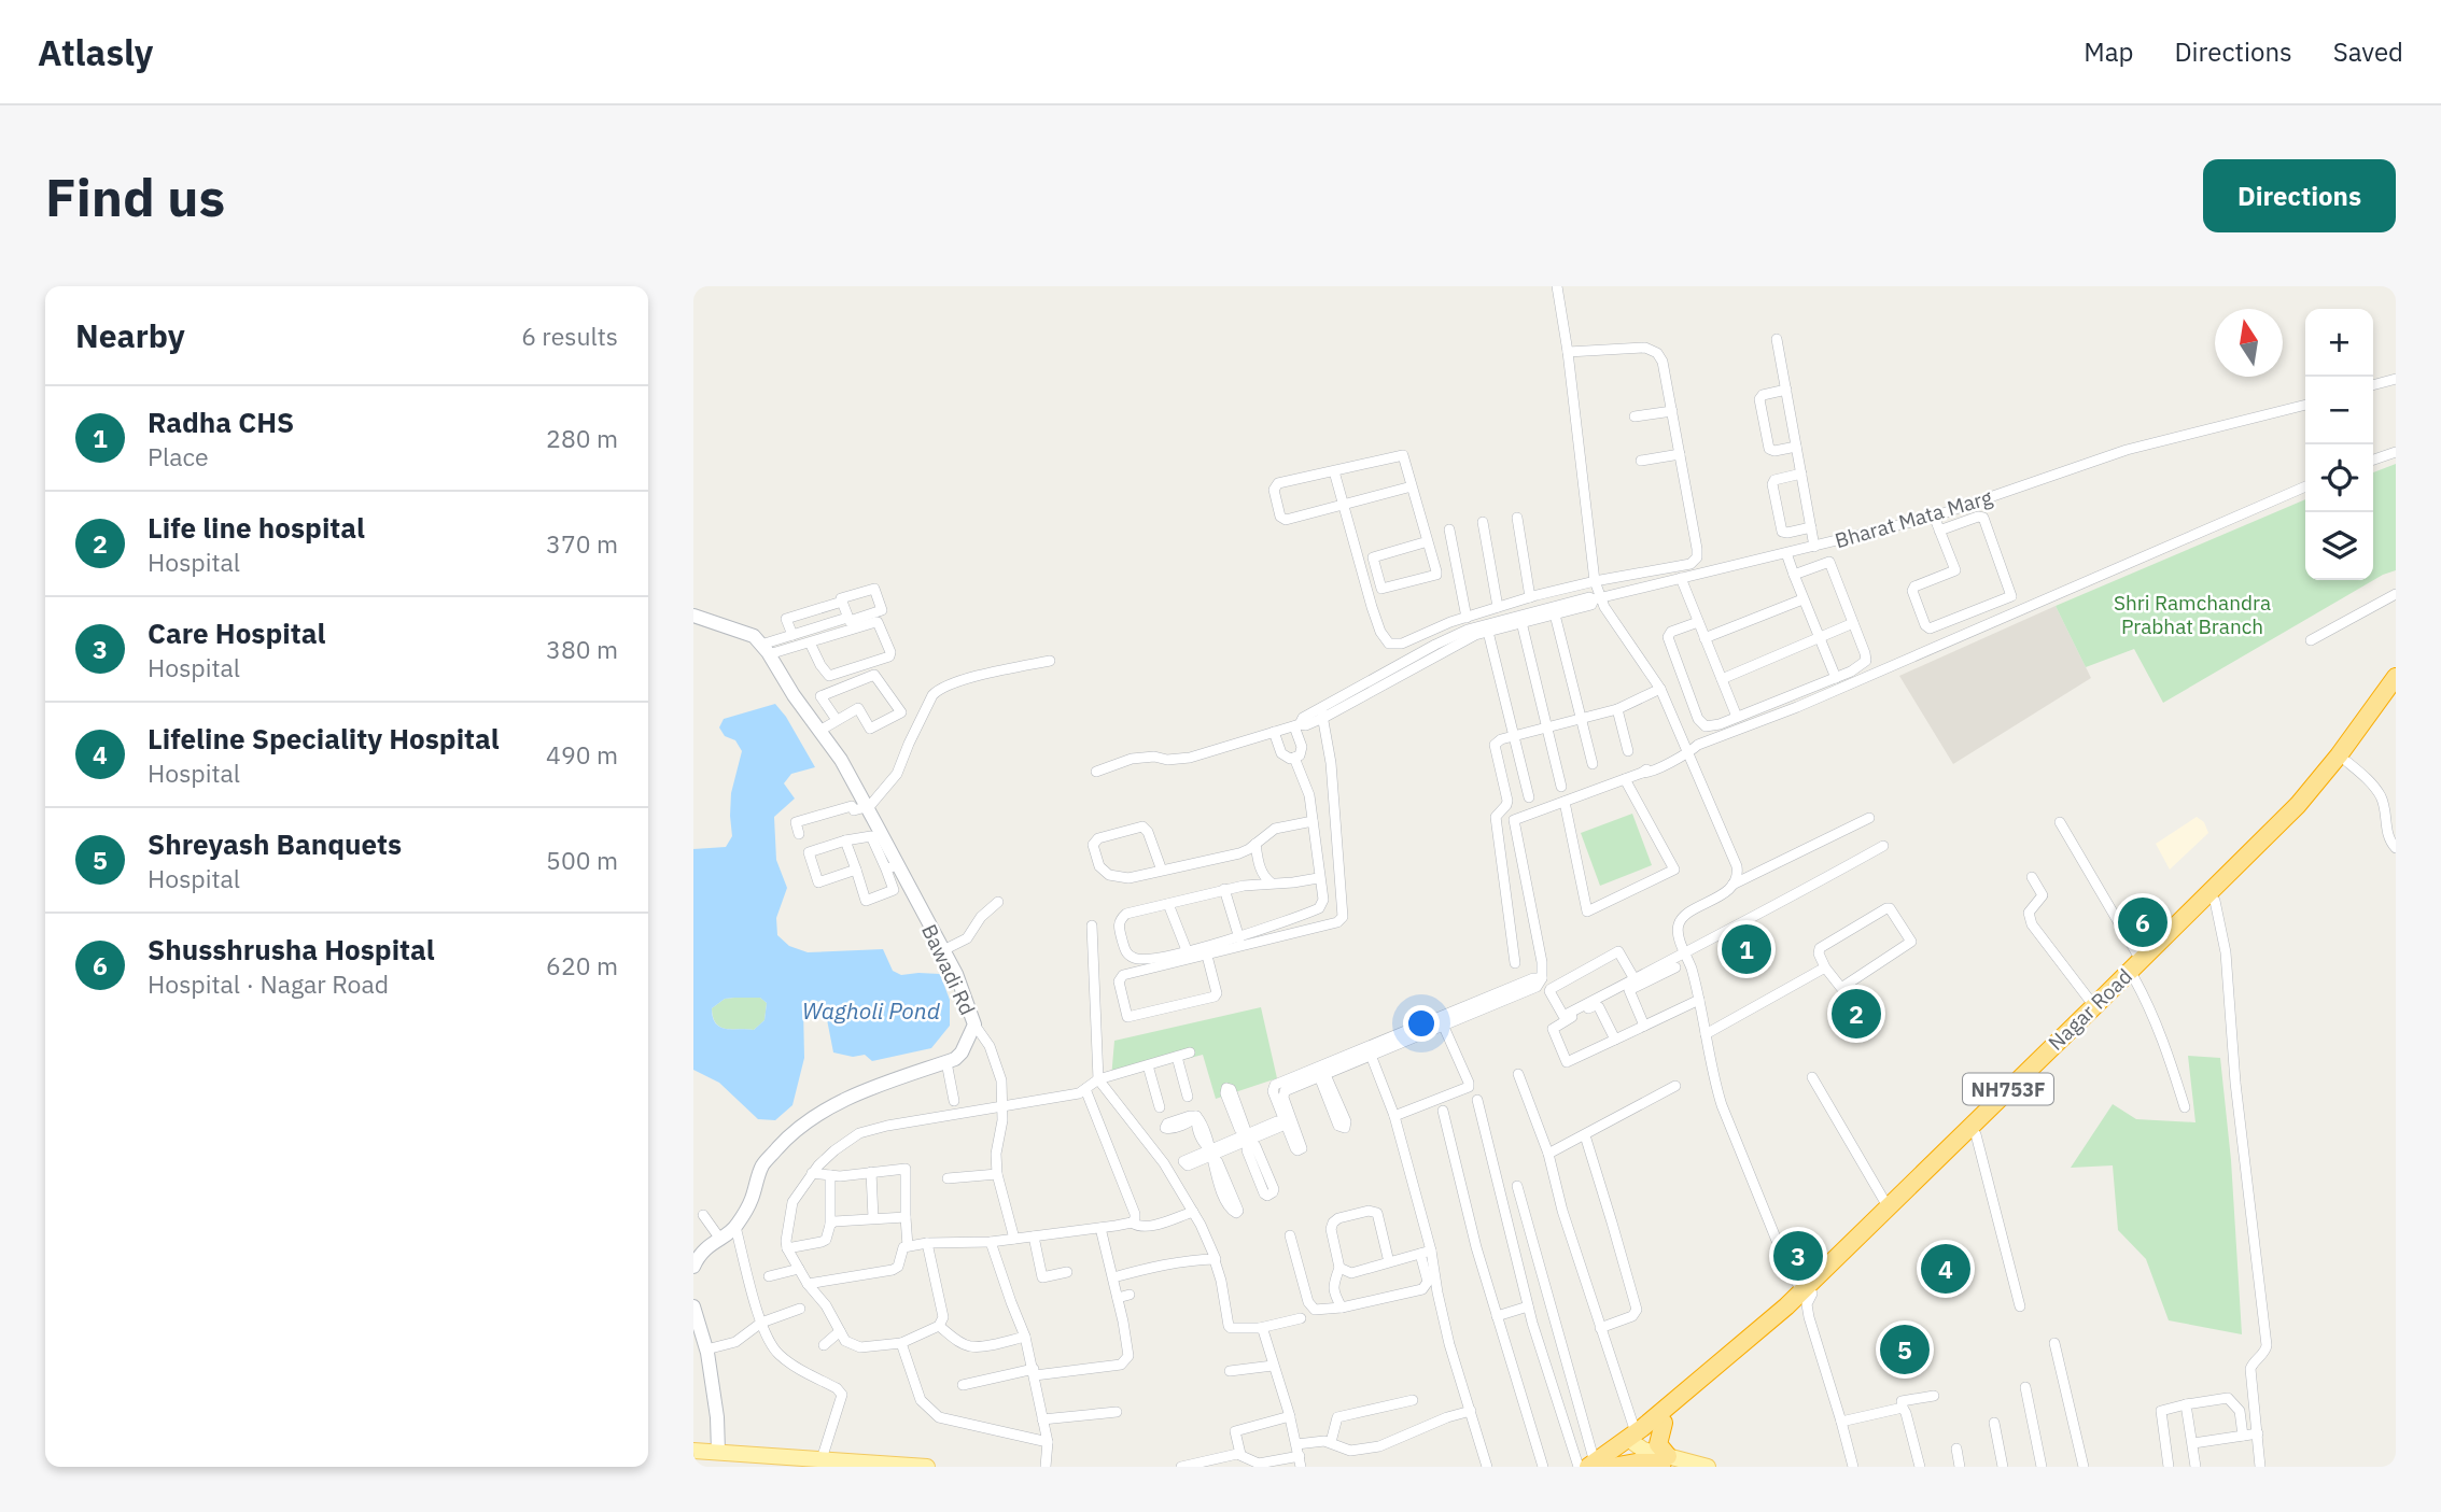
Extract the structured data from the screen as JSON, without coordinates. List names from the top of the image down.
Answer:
{
  "streets": {
    "highway": ["Nagar Road", "NH753F"],
    "street": ["Bharat Mata Marg", "Bawadi Rd"]
  },
  "water": ["Wagholi Pond"],
  "parks": ["Shri Ramchandra Prabhat Branch"],
  "north": "top",
  "page": {
    "header": "Atlasly",
    "nav": ["Map", "Directions", "Saved"],
    "buttons": "Directions",
    "title": "Find us",
    "heading": ["Nearby", "6 results"],
    "map_buttons": ["+", "−"],
    "list": [
      {
        "mark": "1",
        "name": "Radha CHS",
        "note": "Place",
        "value": "280 m"
      },
      {
        "mark": "2",
        "name": "Life line hospital",
        "note": "Hospital",
        "value": "370 m"
      },
      {
        "mark": "3",
        "name": "Care Hospital",
        "note": "Hospital",
        "value": "380 m"
      },
      {
        "mark": "4",
        "name": "Lifeline Speciality Hospital",
        "note": "Hospital",
        "value": "490 m"
      },
      {
        "mark": "5",
        "name": "Shreyash Banquets",
        "note": "Hospital",
        "value": "500 m"
      },
      {
        "mark": "6",
        "name": "Shusshrusha Hospital",
        "note": "Hospital · Nagar Road",
        "value": "620 m"
      }
    ],
    "pins": [
      "6",
      "1",
      "2",
      "3",
      "4",
      "5"
    ]
  }
}
